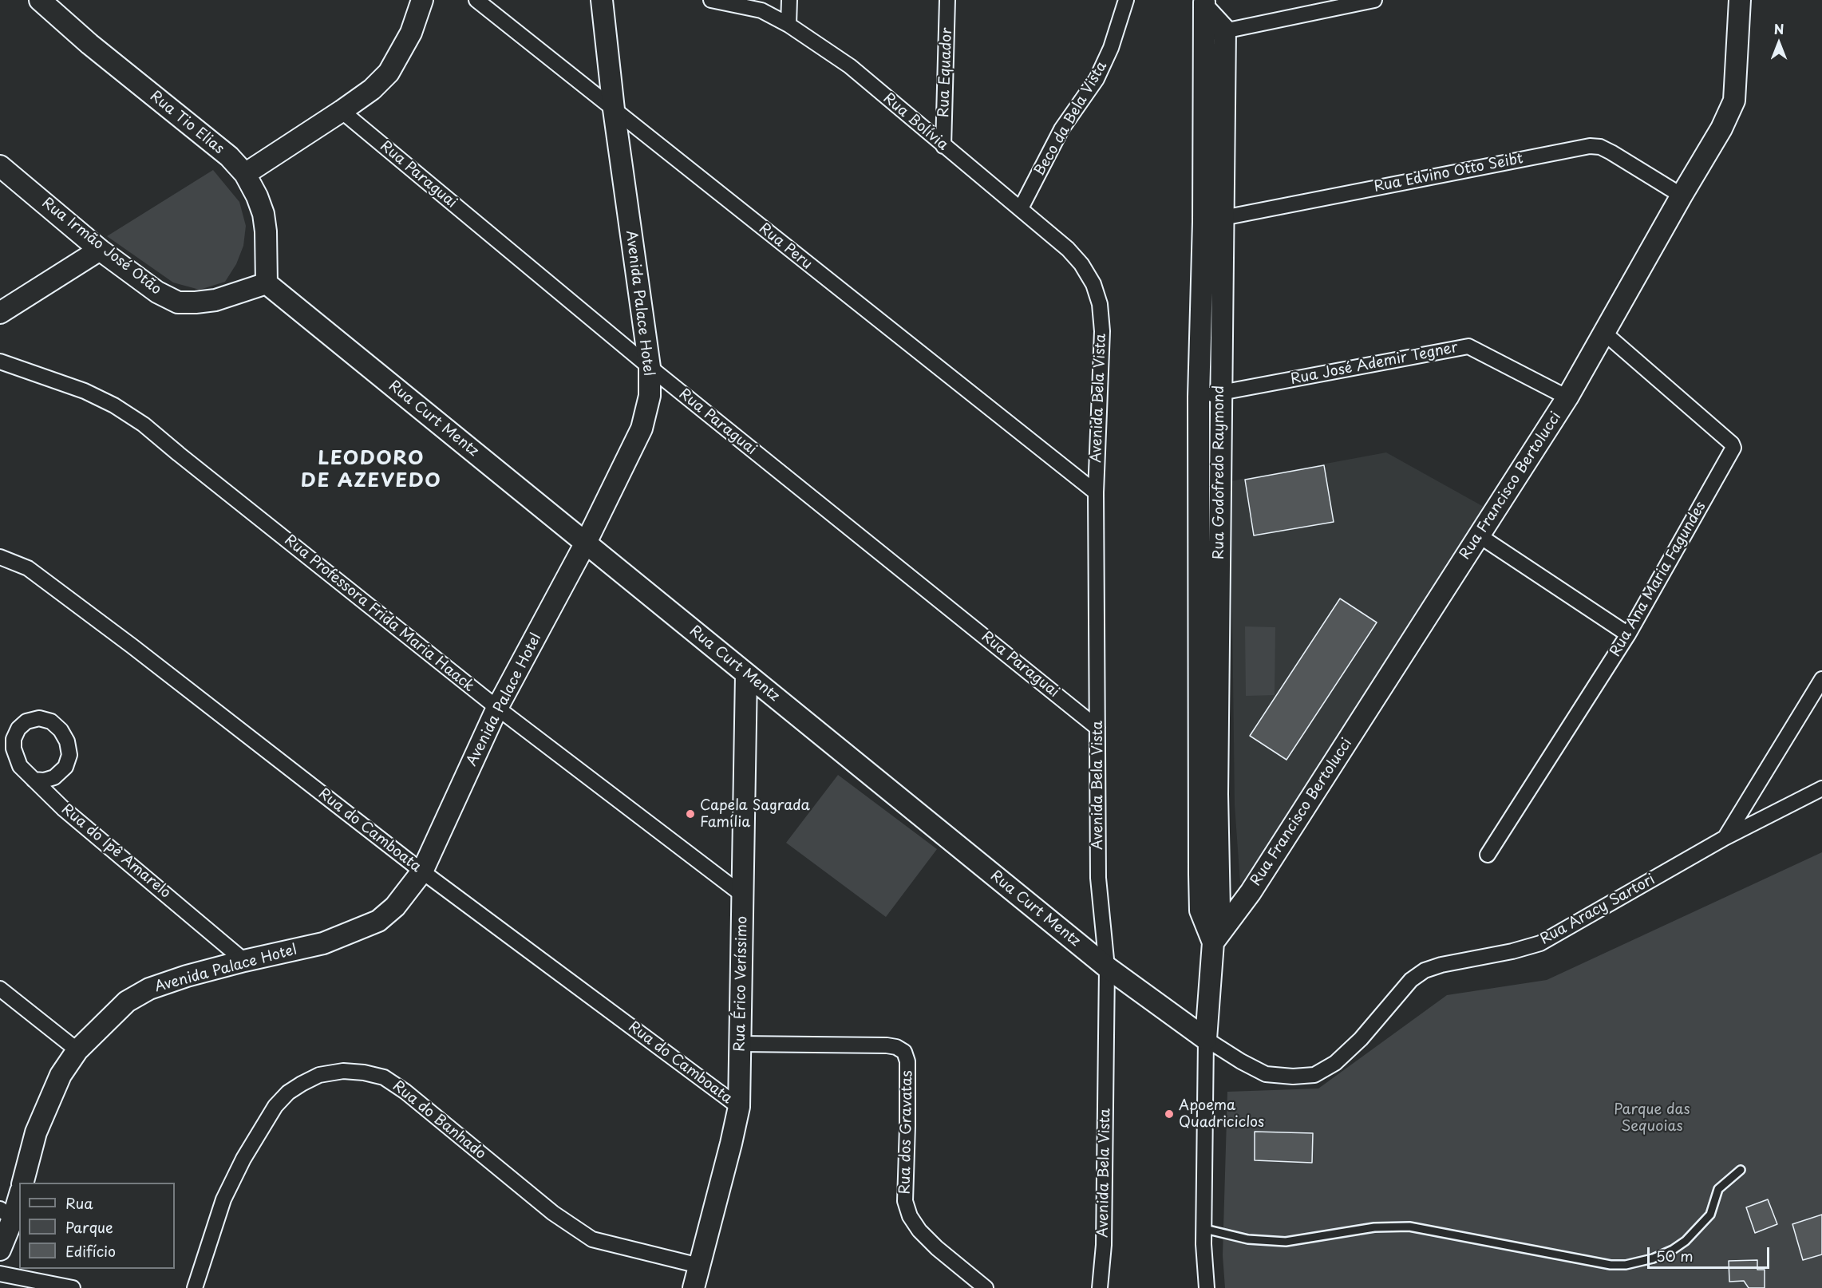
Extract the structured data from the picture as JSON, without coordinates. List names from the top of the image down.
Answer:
{
  "streets": {
    "main road": [
      "Rua Tio Elias",
      "Rua Irmão José Otão",
      "Avenida Palace Hotel",
      "Rua Curt Mentz",
      "Rua Godofredo Raymond",
      "Rua Francisco Bertolucci",
      "Rua Érico Veríssimo"
    ],
    "street": [
      "Rua Equador",
      "Beco da Bela Vista",
      "Rua Bolívia",
      "Rua Edvino Otto Seibt",
      "Rua Paraguai",
      "Rua Peru",
      "Rua José Ademir Tegner",
      "Avenida Bela Vista",
      "Rua Ana Maria Fagundes",
      "Rua Professora Frida Maria Haack",
      "Rua do Camboata",
      "Rua do Ipê Amarelo",
      "Rua Aracy Sartori",
      "Rua do Banhado",
      "Rua dos Gravatas"
    ]
  },
  "crossings": [
    ["Rua Equador", "Rua Bolívia"],
    ["Beco da Bela Vista", "Rua Bolívia"],
    ["Rua Bolívia", "Avenida Bela Vista"],
    ["Rua Tio Elias", "Rua Irmão José Otão"],
    ["Rua Tio Elias", "Rua Curt Mentz"],
    ["Rua Edvino Otto Seibt", "Rua Godofredo Raymond"],
    ["Rua Edvino Otto Seibt", "Rua Francisco Bertolucci"],
    ["Rua Paraguai", "Avenida Palace Hotel"],
    ["Rua Paraguai", "Avenida Bela Vista"],
    ["Rua Irmão José Otão", "Rua Curt Mentz"],
    ["Rua Peru", "Avenida Palace Hotel"],
    ["Rua Peru", "Avenida Bela Vista"],
    ["Avenida Palace Hotel", "Rua Curt Mentz"],
    ["Avenida Palace Hotel", "Rua Professora Frida Maria Haack"],
    ["Avenida Palace Hotel", "Rua do Camboata"],
    ["Avenida Palace Hotel", "Rua do Ipê Amarelo"],
    ["Rua José Ademir Tegner", "Rua Godofredo Raymond"],
    ["Rua José Ademir Tegner", "Rua Francisco Bertolucci"],
    ["Avenida Bela Vista", "Rua Curt Mentz"],
    ["Rua Curt Mentz", "Rua Godofredo Raymond"],
    ["Rua Curt Mentz", "Rua Aracy Sartori"],
    ["Rua Curt Mentz", "Rua Érico Veríssimo"],
    ["Rua Godofredo Raymond", "Rua Francisco Bertolucci"],
    ["Rua Godofredo Raymond", "Rua Aracy Sartori"],
    ["Rua Francisco Bertolucci", "Rua Ana Maria Fagundes"],
    ["Rua Professora Frida Maria Haack", "Rua Érico Veríssimo"],
    ["Rua do Camboata", "Rua Érico Veríssimo"],
    ["Rua Érico Veríssimo", "Rua do Banhado"],
    ["Rua Érico Veríssimo", "Rua dos Gravatas"]
  ],
  "districts": ["LEODORO DE AZEVEDO"],
  "parks": ["Parque das Sequoias"],
  "places": ["Capela Sagrada Família", "Apoema Quadriciclos"],
  "legend": ["Rua", "Parque", "Edifício"],
  "scale_bar": "50 m",
  "north": "top"
}
